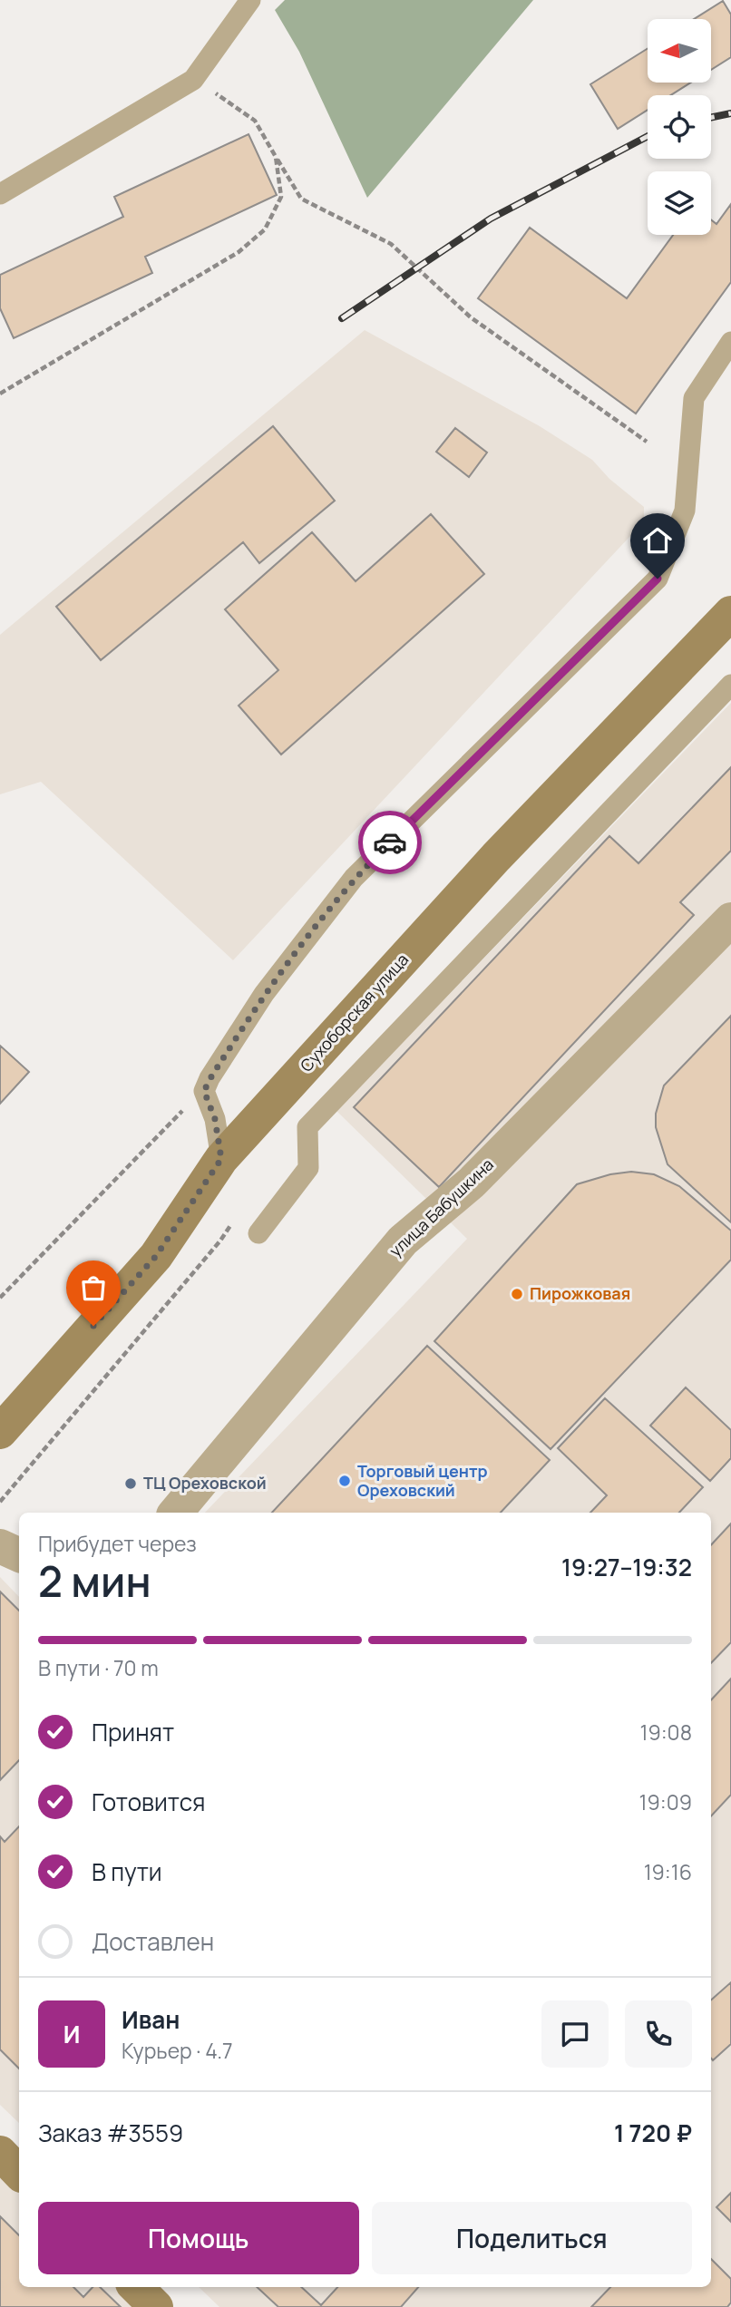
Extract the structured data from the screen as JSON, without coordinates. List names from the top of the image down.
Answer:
{
  "streets": {
    "main road": ["Сухоборская улица"],
    "street": ["улица Бабушкина"]
  },
  "places": ["Пирожковая", "Торговый центр Ореховский", "ТЦ Ореховской"],
  "north": "left",
  "page": {
    "heading": ["2 мин", "Прибудет через", "19:27–19:32"],
    "panel": [
      "Иван",
      "Курьер · 4.7",
      "Заказ #3559",
      "1 720 ₽"
    ],
    "bar": "В пути · 70 m",
    "list": [
      ["Принят", "19:08"],
      ["Готовится", "19:09"],
      ["В пути", "19:16"],
      "Доставлен"
    ],
    "round": "И",
    "buttons": ["Помощь", "Поделиться"]
  }
}
